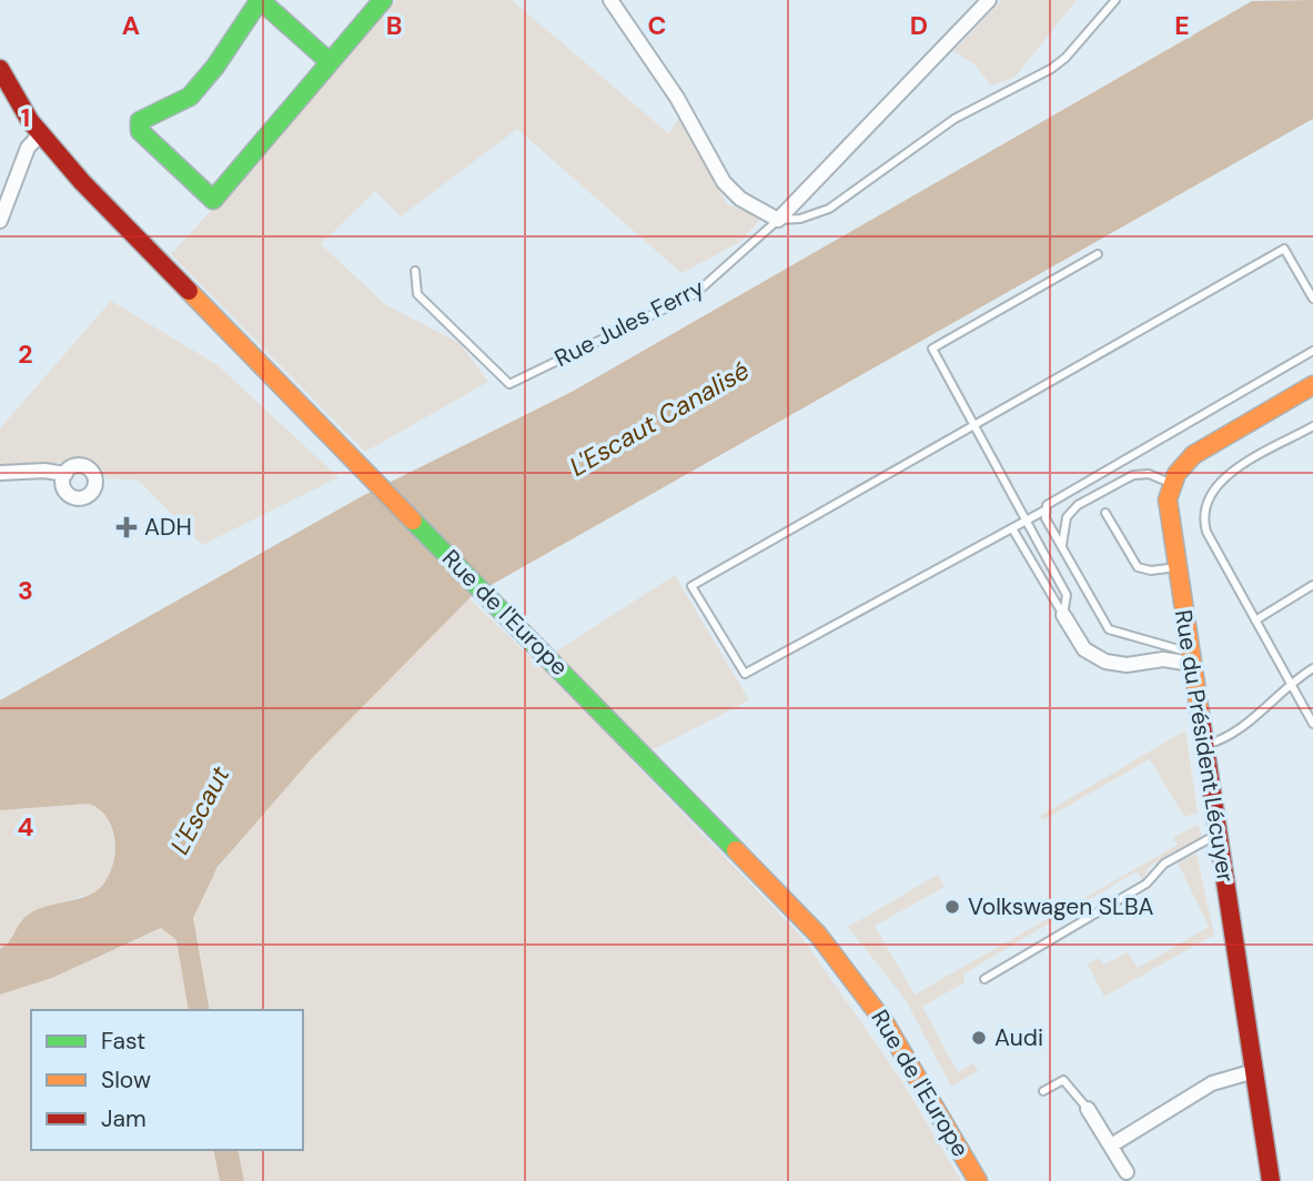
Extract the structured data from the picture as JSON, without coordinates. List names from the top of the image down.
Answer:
{
  "streets": {
    "street": ["Rue de l'Europe", "Rue du Président Lécuyer"],
    "lane": ["Rue Jules Ferry"]
  },
  "water": ["L'Escaut Canalisé", "L'Escaut"],
  "places": {
    "health": ["ADH"],
    "other": ["Volkswagen SLBA", "Audi"]
  },
  "legend": ["Fast", "Slow", "Jam"],
  "grid": {
    "columns": [
      "A",
      "B",
      "C",
      "D",
      "E"
    ],
    "rows": [
      "1",
      "2",
      "3",
      "4"
    ]
  }
}
